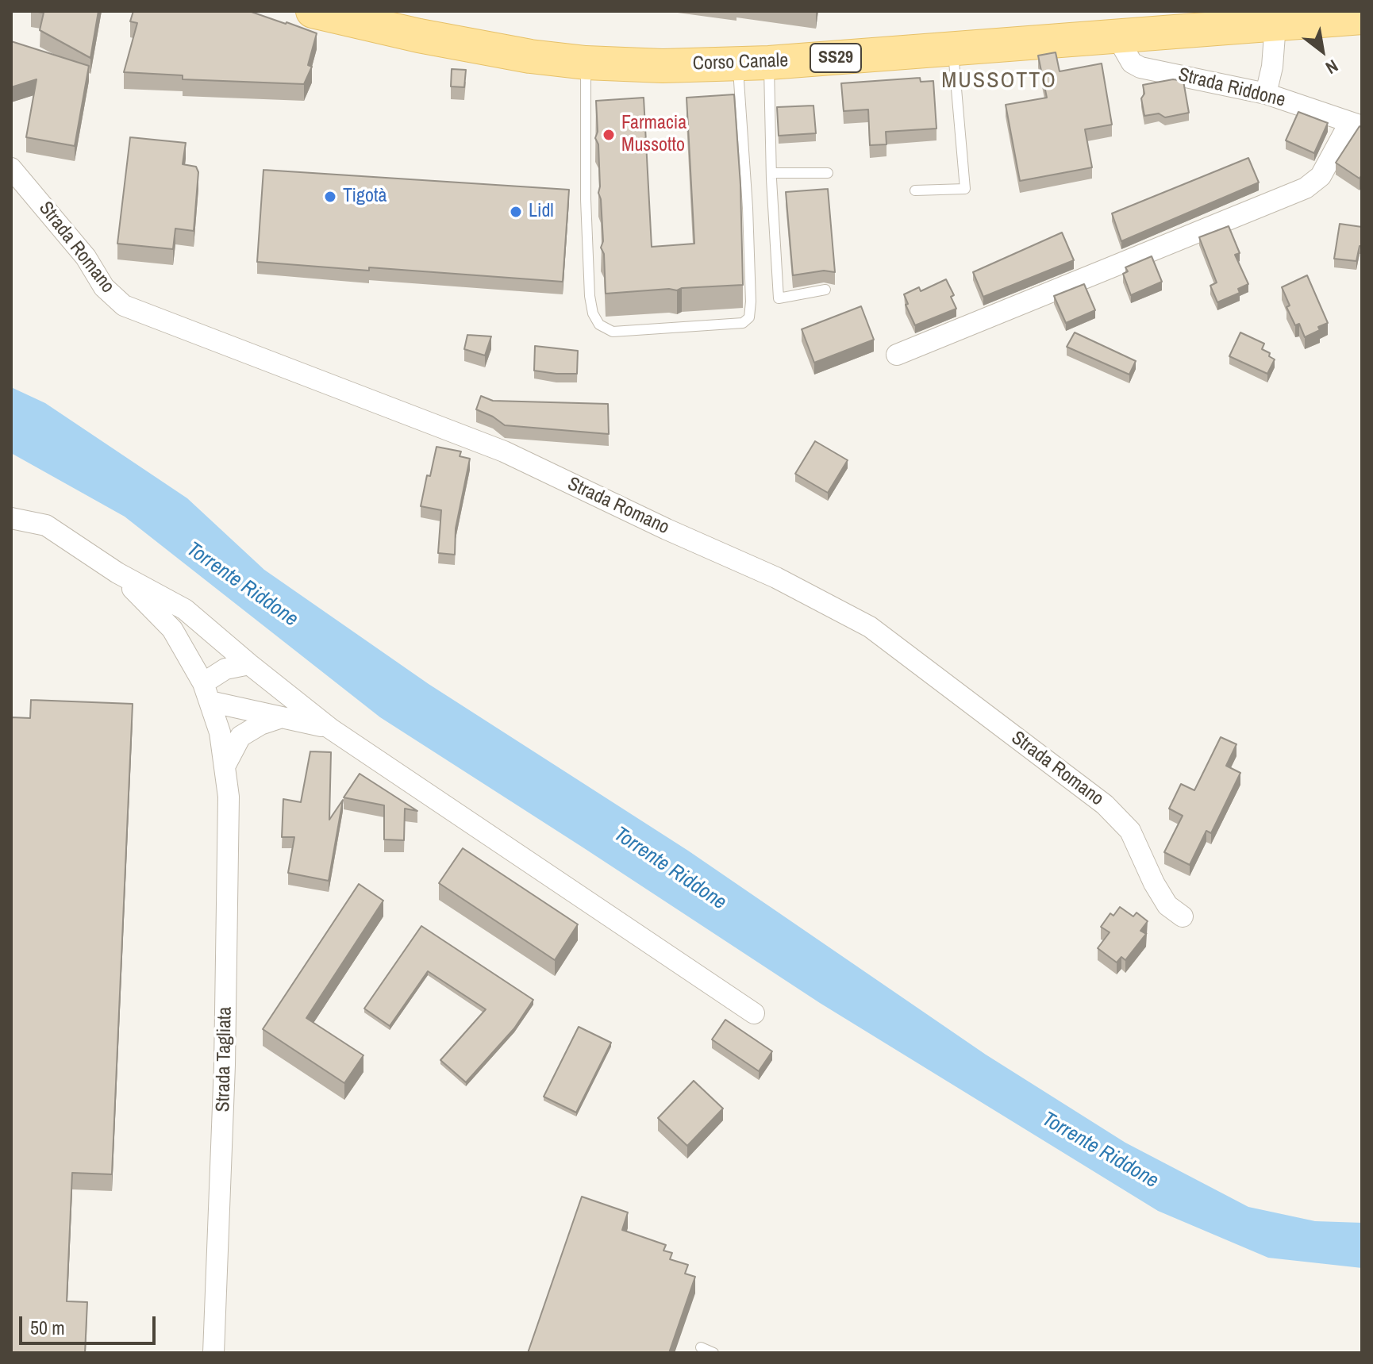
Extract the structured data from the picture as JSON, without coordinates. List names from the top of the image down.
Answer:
{
  "streets": {
    "main road": ["SS29", "Corso Canale"],
    "street": ["Strada Riddone", "Strada Romano", "Strada Tagliata"]
  },
  "crossings": [
    ["Corso Canale", "Strada Riddone"]
  ],
  "districts": ["MUSSOTTO"],
  "water": ["Torrente Riddone"],
  "places": ["Farmacia Mussotto", "Tigotà", "Lidl"],
  "scale_bar": "50 m",
  "north": "bottom right"
}
